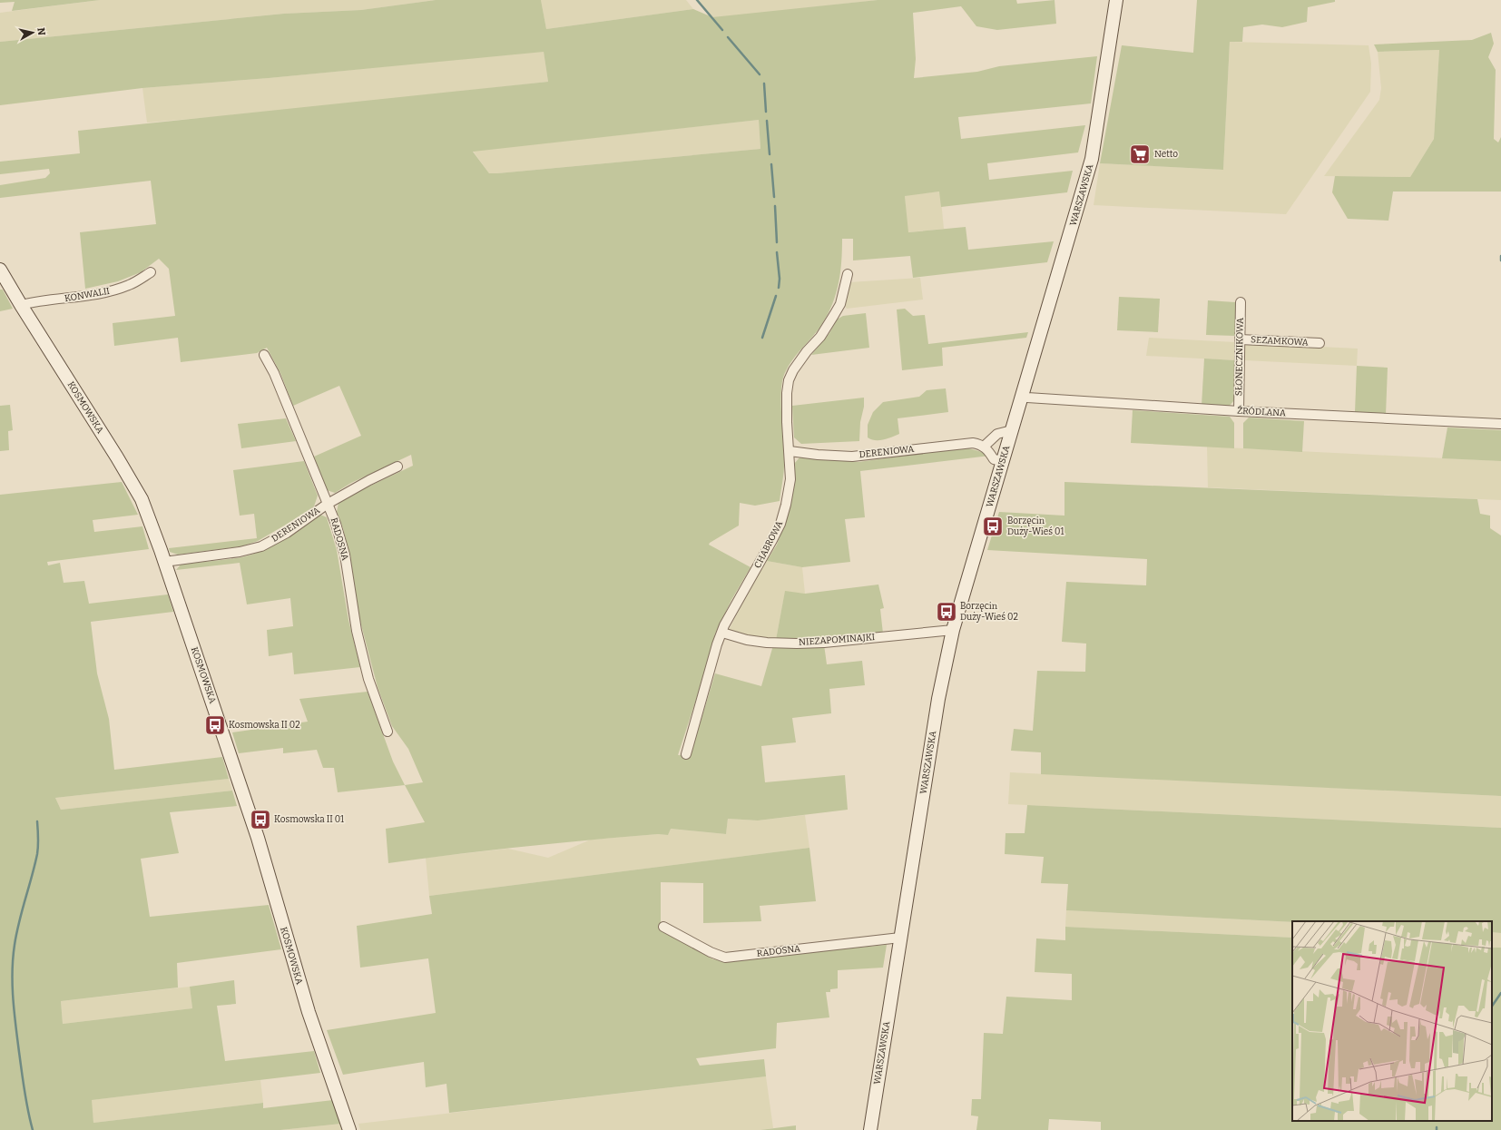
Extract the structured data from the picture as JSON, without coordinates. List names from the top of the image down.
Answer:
{
  "streets": {
    "main road": ["WARSZAWSKA", "KOSMOWSKA"],
    "street": [
      "KONWALII",
      "SEZAMKOWA",
      "SŁONECZNIKOWA",
      "ŹRÓDLANA",
      "DERENIOWA",
      "RADOSNA",
      "CHABROWA",
      "NIEZAPOMINAJKI"
    ]
  },
  "crossings": [
    ["WARSZAWSKA", "ŹRÓDLANA"],
    ["WARSZAWSKA", "RADOSNA"],
    ["WARSZAWSKA", "NIEZAPOMINAJKI"],
    ["KONWALII", "KOSMOWSKA"],
    ["SEZAMKOWA", "SŁONECZNIKOWA"],
    ["SŁONECZNIKOWA", "ŹRÓDLANA"],
    ["KOSMOWSKA", "DERENIOWA"],
    ["DERENIOWA", "RADOSNA"],
    ["DERENIOWA", "CHABROWA"],
    ["CHABROWA", "NIEZAPOMINAJKI"]
  ],
  "places": {
    "supermarket": ["Netto"],
    "bus stop": [
      "Borzęcin Duży-Wieś 01",
      "Borzęcin Duży-Wieś 02",
      "Kosmowska II 02",
      "Kosmowska II 01"
    ]
  },
  "north": "right"
}
